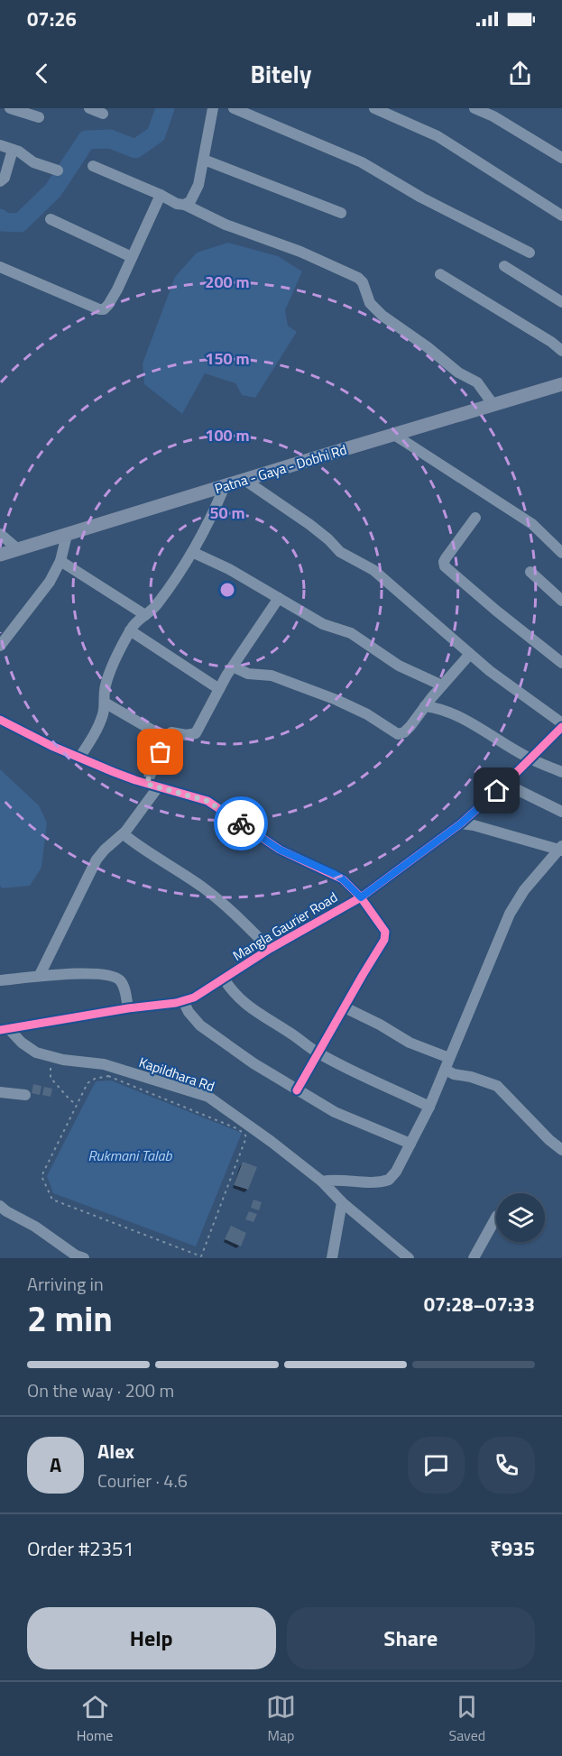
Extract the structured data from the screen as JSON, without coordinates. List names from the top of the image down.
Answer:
{
  "streets": {
    "main road": ["Patna - Gaya - Dobhi Rd"],
    "street": ["Mangla Gaurier Road", "Kapildhara Rd"]
  },
  "crossings": [
    ["Mangla Gaurier Road", "Kapildhara Rd"]
  ],
  "water": ["Rukmani Talab"],
  "page": {
    "status": "07:26",
    "header": "Bitely",
    "heading": ["2 min", "Arriving in", "07:28–07:33"],
    "panel": [
      "Alex",
      "Courier · 4.6",
      "Order #2351",
      "₹935"
    ],
    "bar": "On the way · 200 m",
    "round": "A",
    "buttons": ["Help", "Share"],
    "tabs": ["Home", "Map", "Saved"]
  },
  "rings": [
    "200 m",
    "150 m",
    "100 m",
    "50 m"
  ]
}
